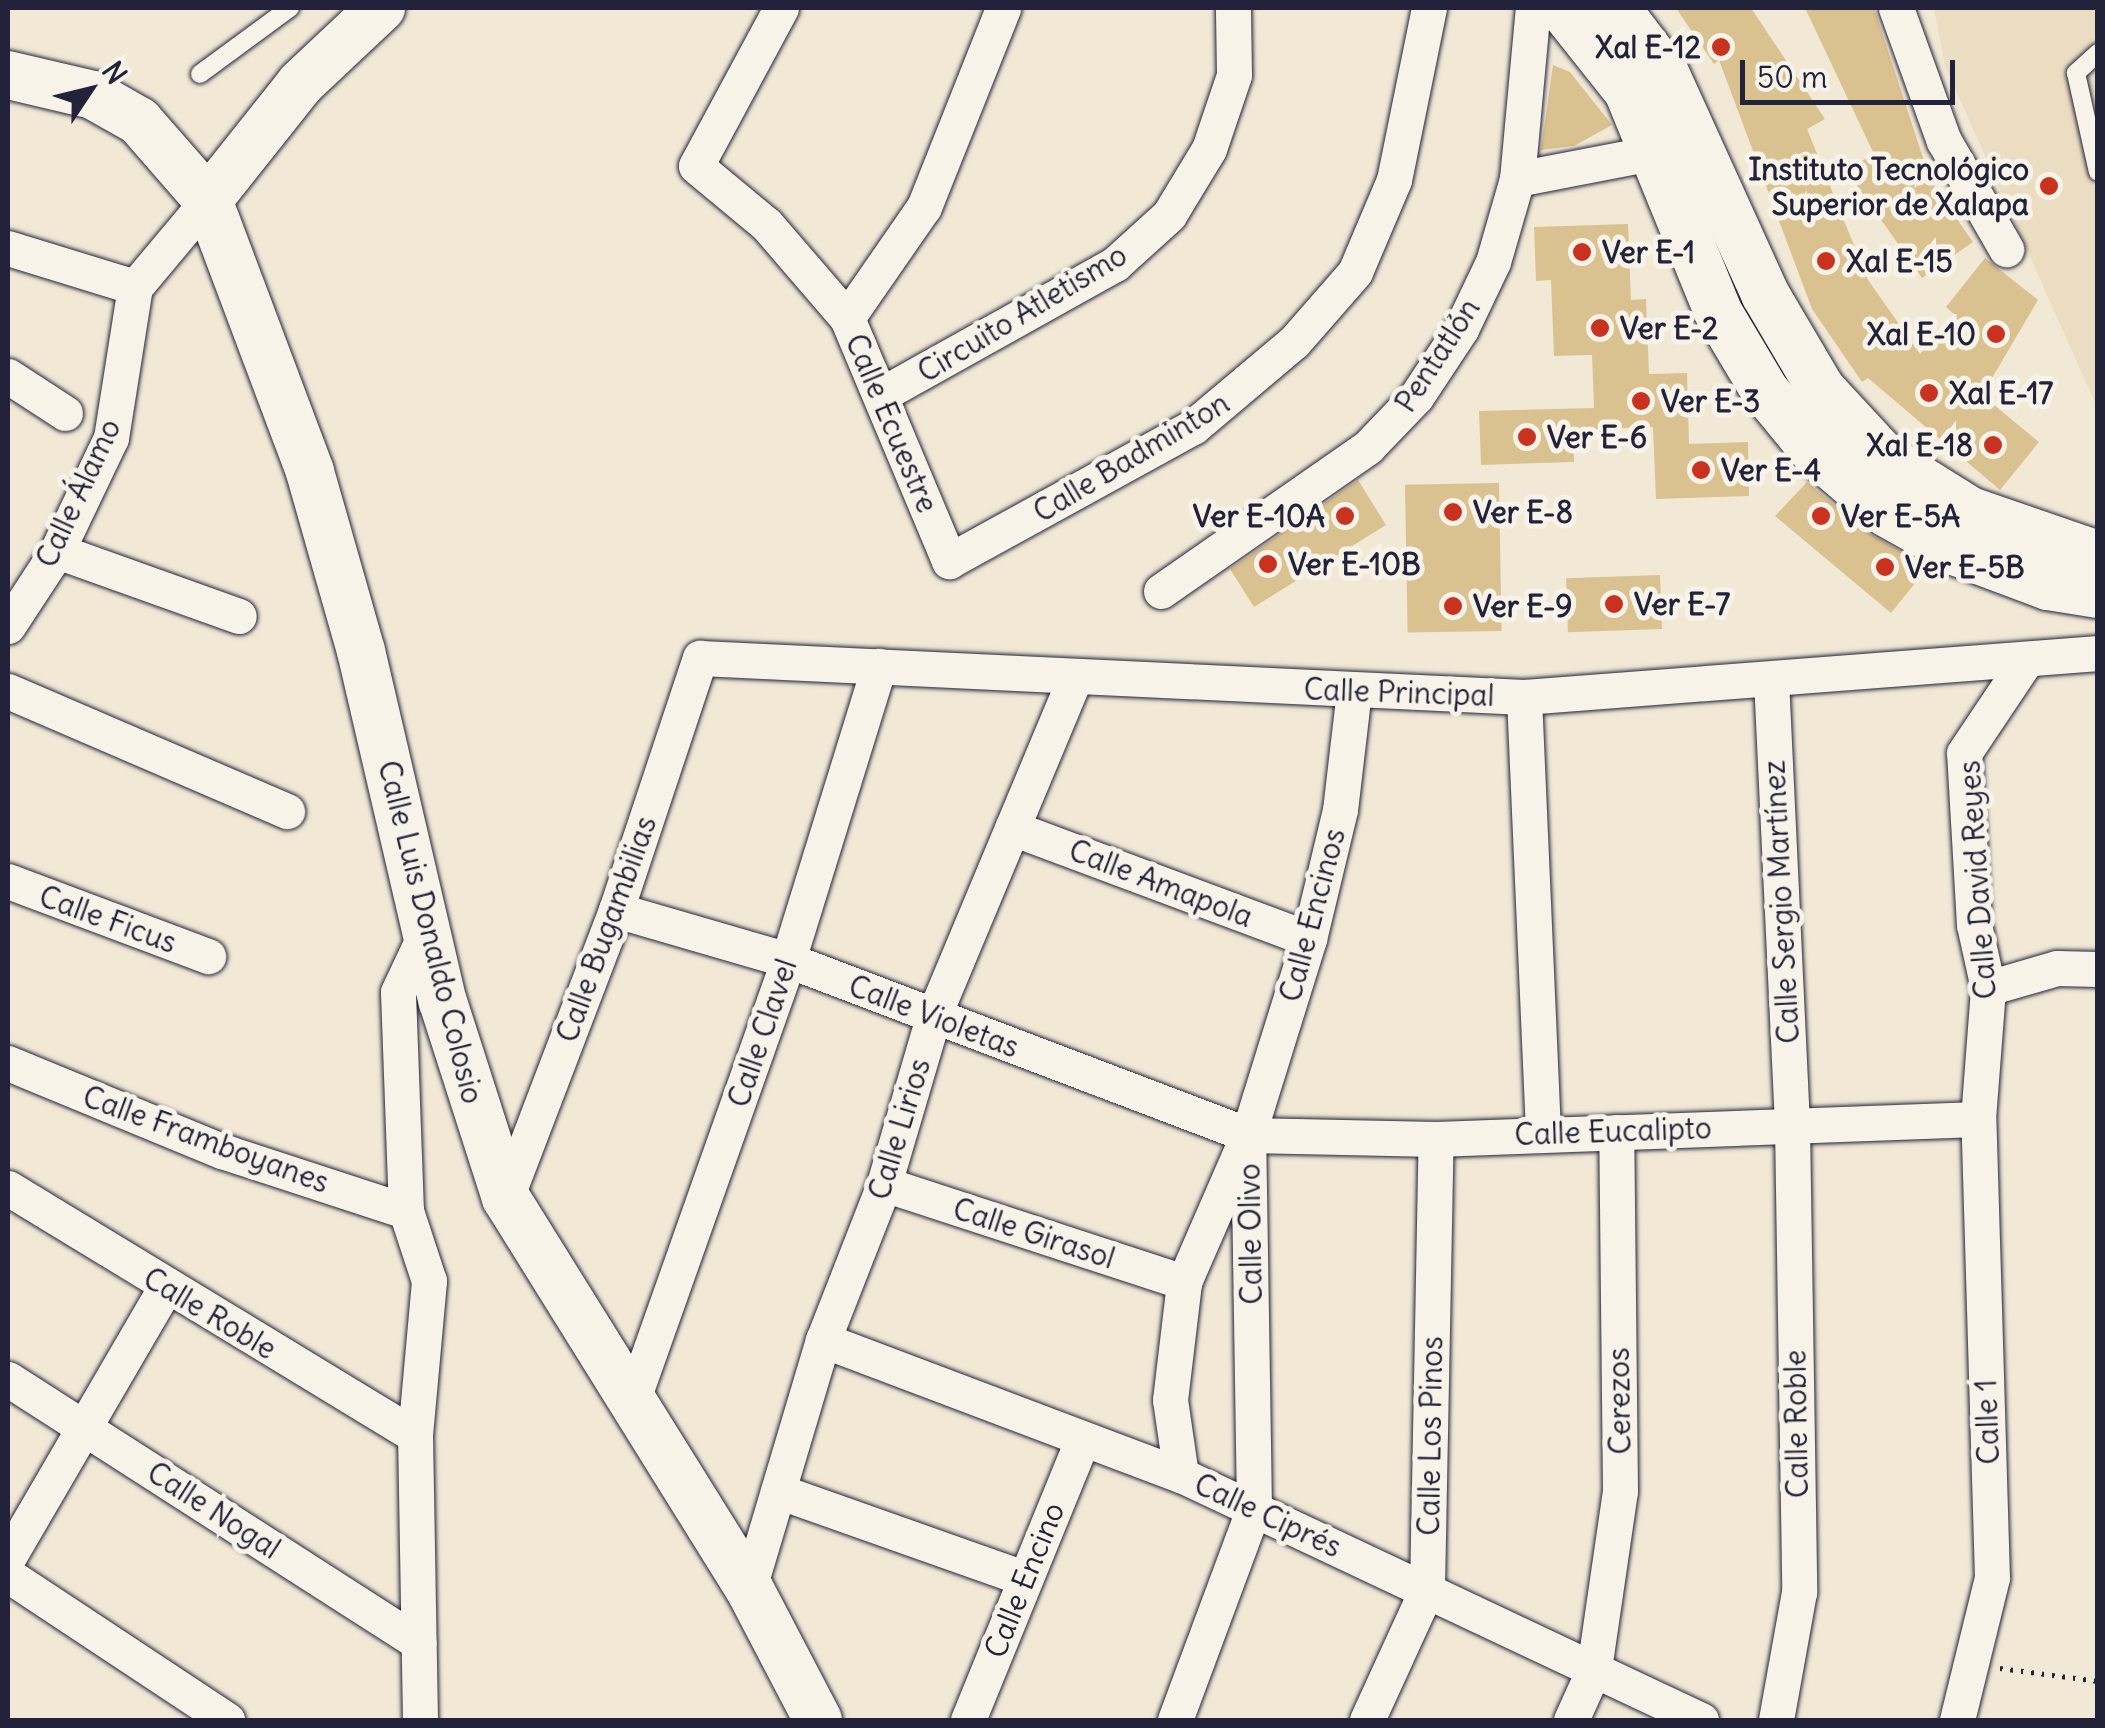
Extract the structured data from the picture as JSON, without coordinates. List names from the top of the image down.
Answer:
{
  "streets": {
    "street": [
      "Circuito Atletismo",
      "Pentatlón",
      "Calle Ecuestre",
      "Calle Badminton",
      "Calle Álamo",
      "Calle Principal",
      "Calle David Reyes",
      "Calle Amapola",
      "Calle Sergio Martínez",
      "Calle Encinos",
      "Calle Ficus",
      "Calle Bugambilias",
      "Calle Luis Donaldo Colosio",
      "Calle Violetas",
      "Calle Clavel",
      "Calle Lirios",
      "Calle Eucalipto",
      "Calle Framboyanes",
      "Calle Girasol",
      "Calle Olivo",
      "Calle Roble",
      "Cerezos",
      "Calle 1",
      "Calle Los Pinos",
      "Calle Nogal",
      "Calle Ciprés",
      "Calle Encino"
    ]
  },
  "crossings": [
    ["Circuito Atletismo", "Calle Ecuestre"],
    ["Calle Ecuestre", "Calle Badminton"],
    ["Calle Principal", "Calle David Reyes"],
    ["Calle Principal", "Calle Sergio Martínez"],
    ["Calle Principal", "Calle Encinos"],
    ["Calle Principal", "Calle Bugambilias"],
    ["Calle Principal", "Calle Clavel"],
    ["Calle Principal", "Calle Lirios"],
    ["Calle David Reyes", "Calle Eucalipto"],
    ["Calle David Reyes", "Calle 1"],
    ["Calle Amapola", "Calle Encinos"],
    ["Calle Amapola", "Calle Lirios"],
    ["Calle Sergio Martínez", "Calle Eucalipto"],
    ["Calle Sergio Martínez", "Calle Roble"],
    ["Calle Encinos", "Calle Violetas"],
    ["Calle Encinos", "Calle Eucalipto"],
    ["Calle Encinos", "Calle Olivo"],
    ["Calle Bugambilias", "Calle Luis Donaldo Colosio"],
    ["Calle Bugambilias", "Calle Violetas"],
    ["Calle Luis Donaldo Colosio", "Calle Clavel"],
    ["Calle Luis Donaldo Colosio", "Calle Lirios"],
    ["Calle Violetas", "Calle Clavel"],
    ["Calle Violetas", "Calle Lirios"],
    ["Calle Violetas", "Calle Eucalipto"],
    ["Calle Violetas", "Calle Olivo"],
    ["Calle Lirios", "Calle Girasol"],
    ["Calle Lirios", "Calle Ciprés"],
    ["Calle Eucalipto", "Calle Olivo"],
    ["Calle Eucalipto", "Calle Roble"],
    ["Calle Eucalipto", "Cerezos"],
    ["Calle Eucalipto", "Calle 1"],
    ["Calle Eucalipto", "Calle Los Pinos"],
    ["Calle Girasol", "Calle Olivo"],
    ["Calle Olivo", "Calle Ciprés"],
    ["Cerezos", "Calle Ciprés"],
    ["Calle Los Pinos", "Calle Ciprés"],
    ["Calle Ciprés", "Calle Encino"]
  ],
  "places": [
    "Xal E-12",
    "Instituto Tecnológico Superior de Xalapa",
    "Ver E-1",
    "Xal E-15",
    "Ver E-2",
    "Xal E-10",
    "Xal E-17",
    "Ver E-3",
    "Ver E-6",
    "Xal E-18",
    "Ver E-4",
    "Ver E-8",
    "Ver E-10A",
    "Ver E-5A",
    "Ver E-10B",
    "Ver E-5B",
    "Ver E-7",
    "Ver E-9"
  ],
  "scale_bar": "50 m",
  "north": "top right"
}
